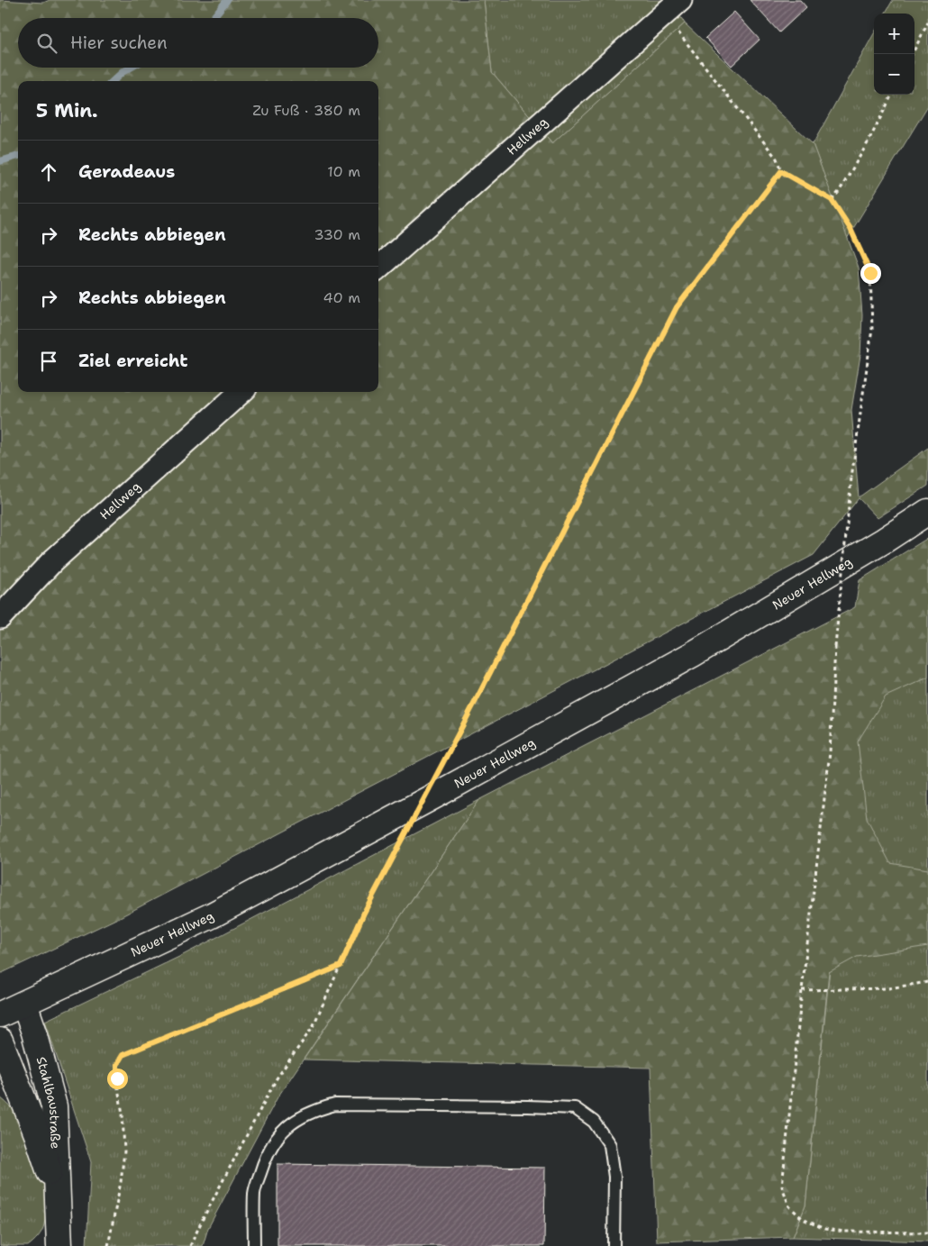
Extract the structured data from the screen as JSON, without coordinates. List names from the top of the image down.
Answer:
{
  "streets": {
    "main road": ["Neuer Hellweg", "Stahlbaustraße"],
    "street": ["Hellweg"]
  },
  "crossings": [
    ["Neuer Hellweg", "Stahlbaustraße"]
  ],
  "page": {
    "map_buttons": ["+", "−"],
    "search": "Hier suchen",
    "heading": ["5 Min.", "Zu Fuß · 380 m"],
    "list": [
      ["Geradeaus", "10 m"],
      ["Rechts abbiegen", "330 m"],
      ["Rechts abbiegen", "40 m"],
      "Ziel erreicht"
    ]
  }
}
